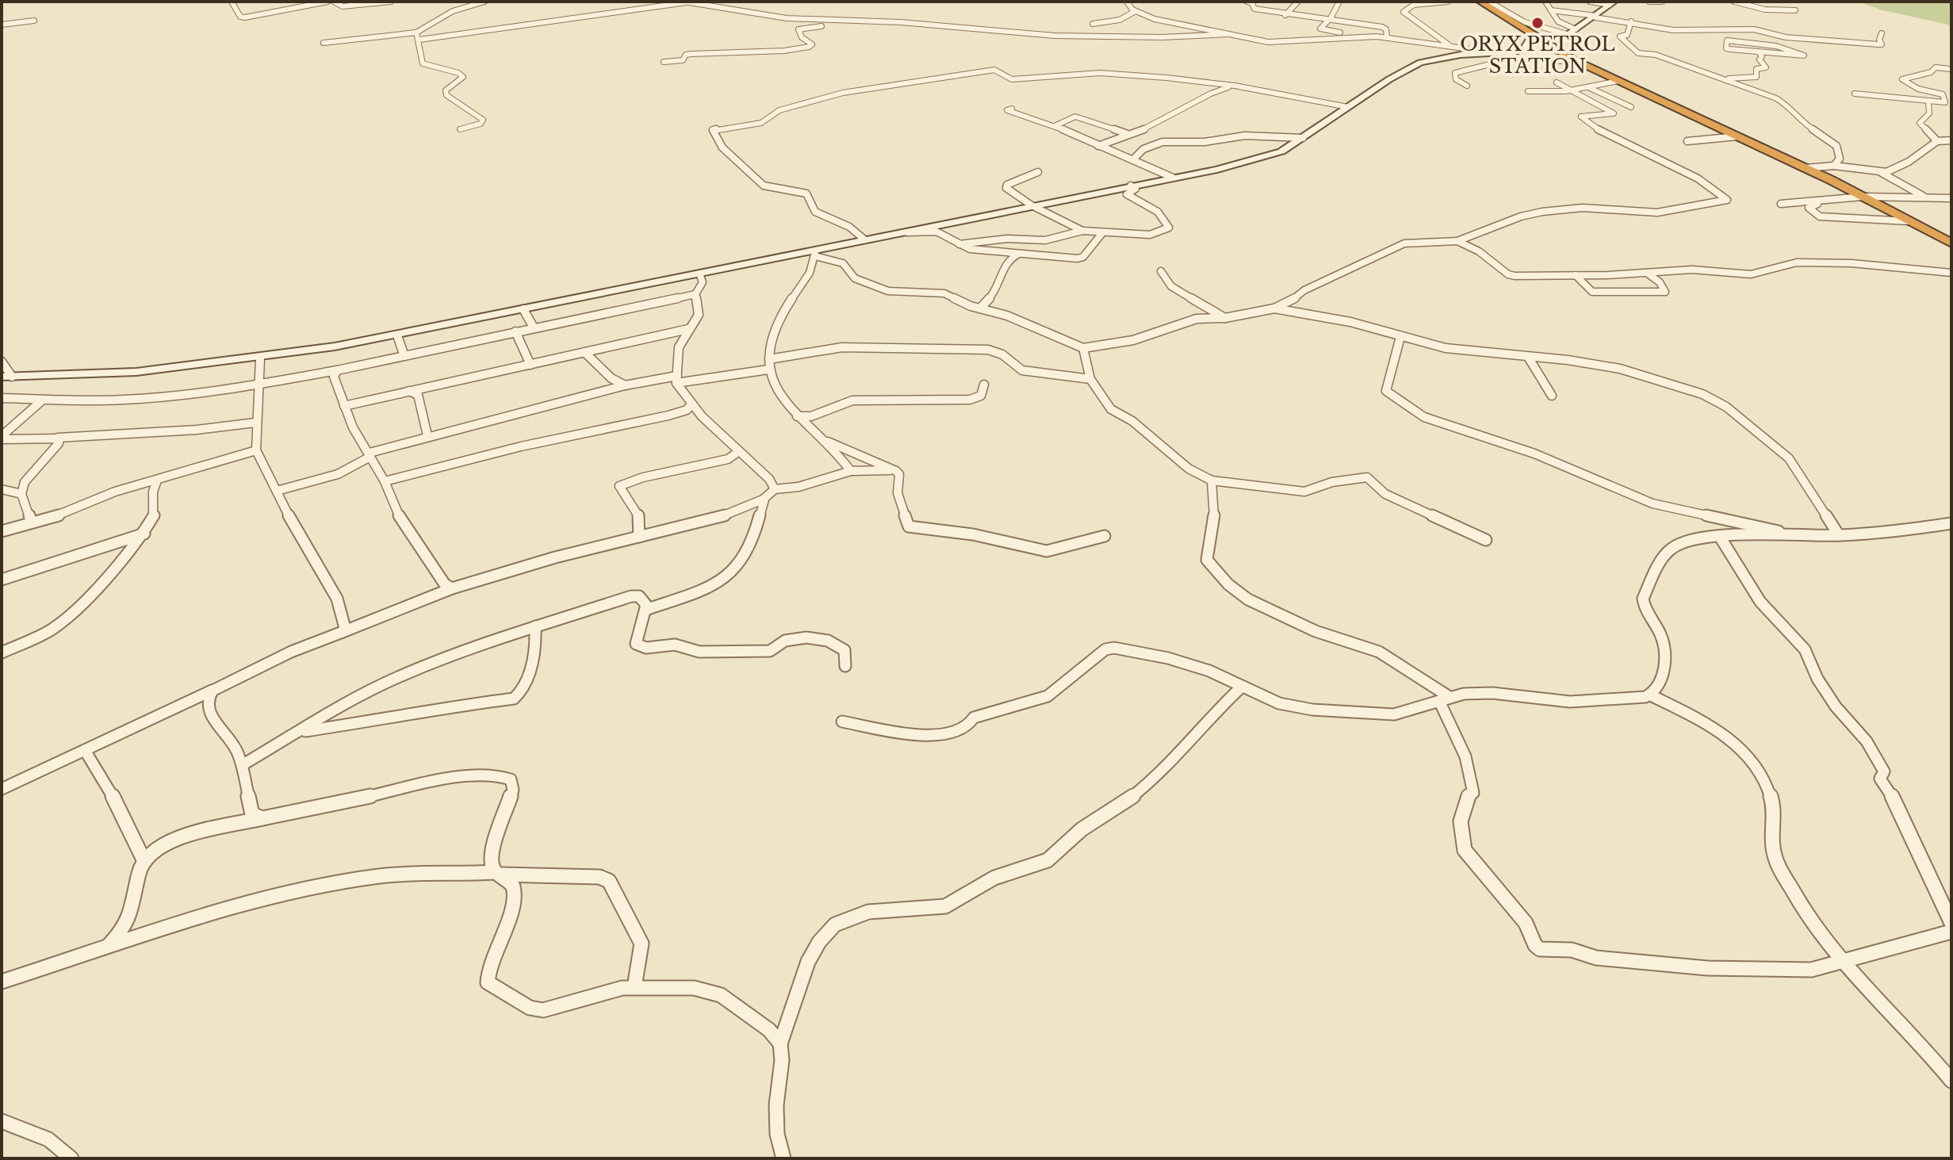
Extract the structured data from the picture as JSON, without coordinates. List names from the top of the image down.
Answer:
{
  "places": ["ORYX PETROL STATION"]
}
